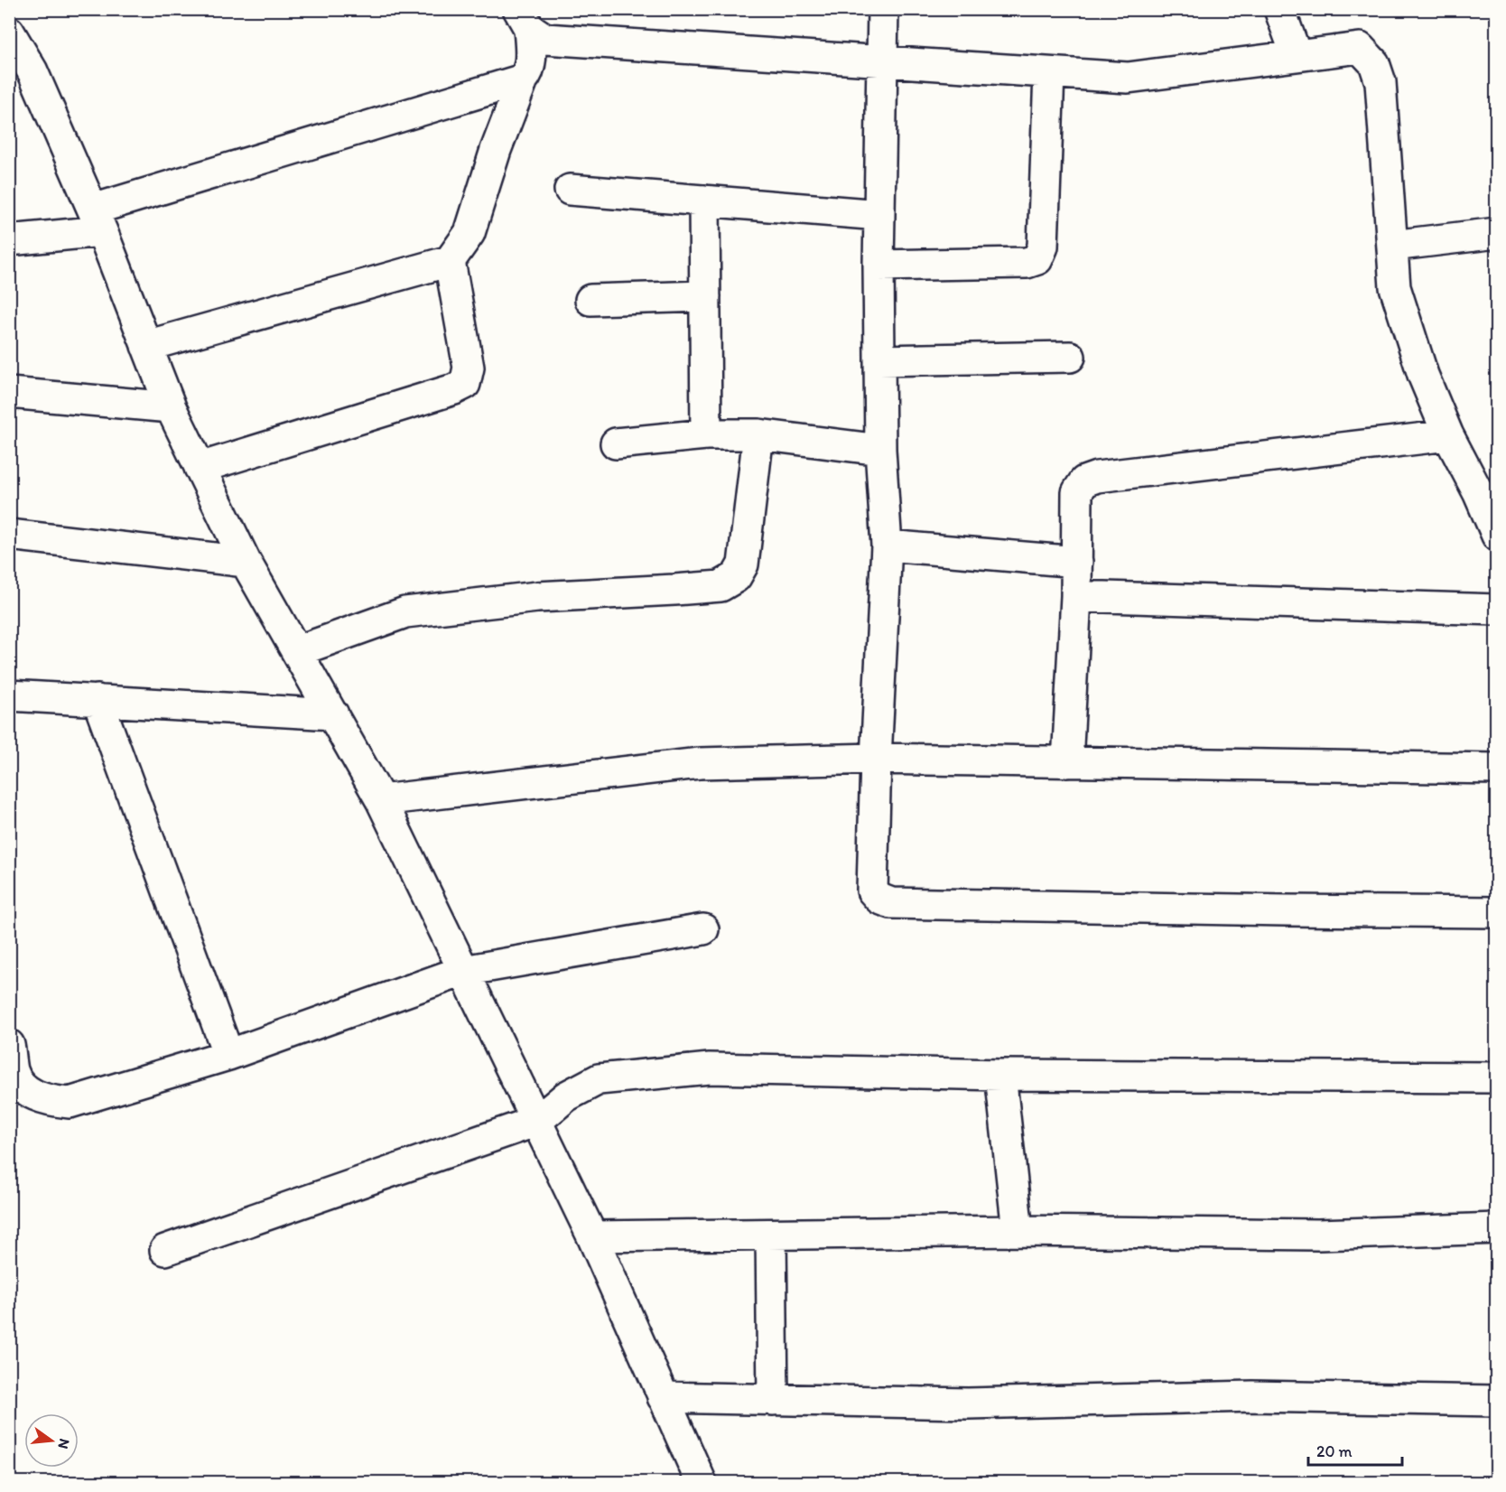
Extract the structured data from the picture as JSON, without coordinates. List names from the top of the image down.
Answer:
{
  "scale_bar": "20 m",
  "north": "right"
}
